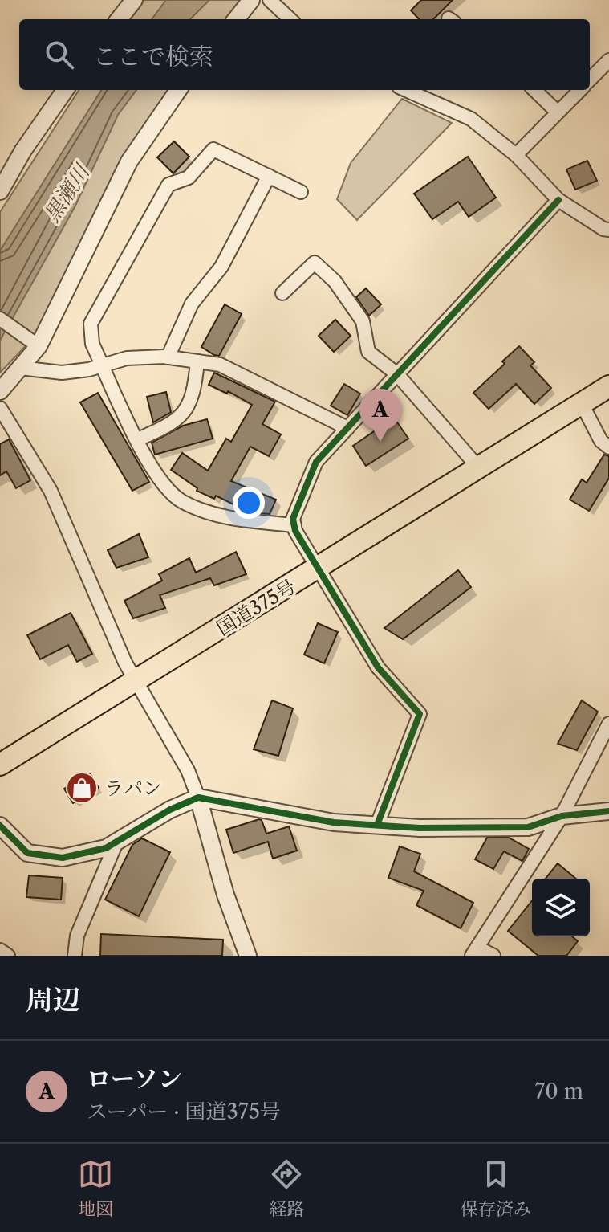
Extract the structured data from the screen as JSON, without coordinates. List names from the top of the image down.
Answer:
{
  "streets": {
    "highway": ["国道375号"]
  },
  "water": ["黒瀬川"],
  "places": {
    "shop": ["ラパン"]
  },
  "page": {
    "search": "ここで検索",
    "pins": "A",
    "heading": "周辺",
    "list": [
      {
        "mark": "A",
        "name": "ローソン",
        "note": "スーパー · 国道375号",
        "value": "70 m"
      }
    ],
    "nav": ["地図", "経路", "保存済み"]
  }
}
